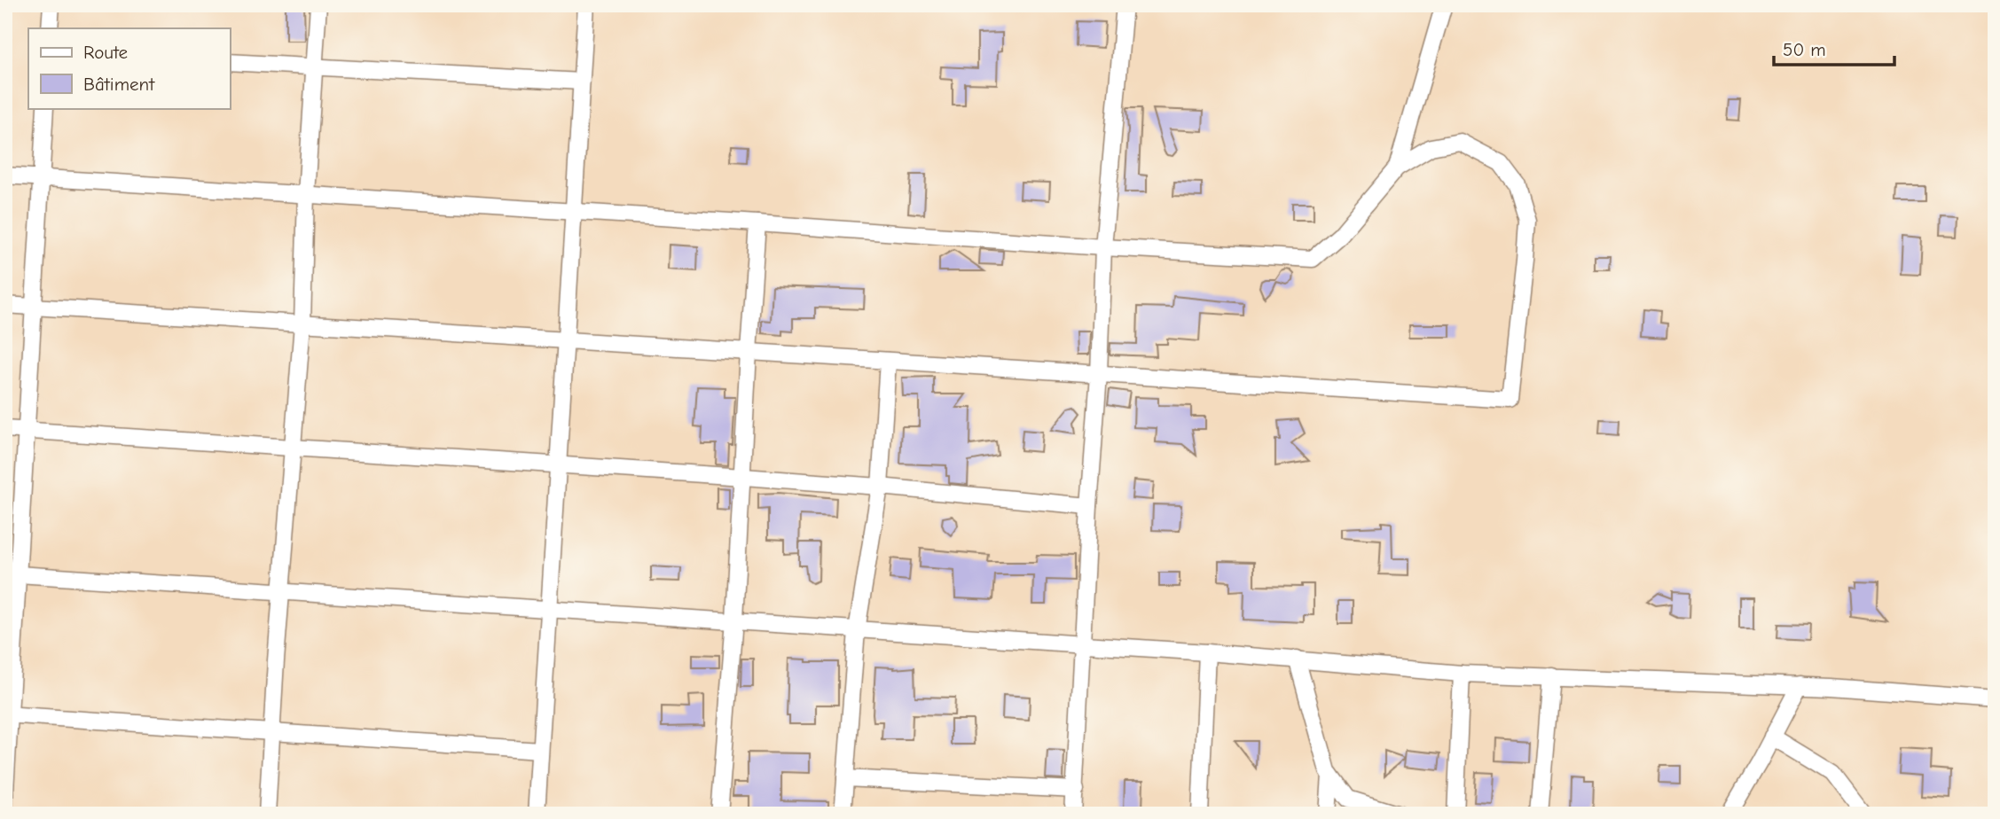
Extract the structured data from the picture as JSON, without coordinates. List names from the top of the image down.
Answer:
{
  "legend": ["Route", "Bâtiment"],
  "scale_bar": "50 m"
}
